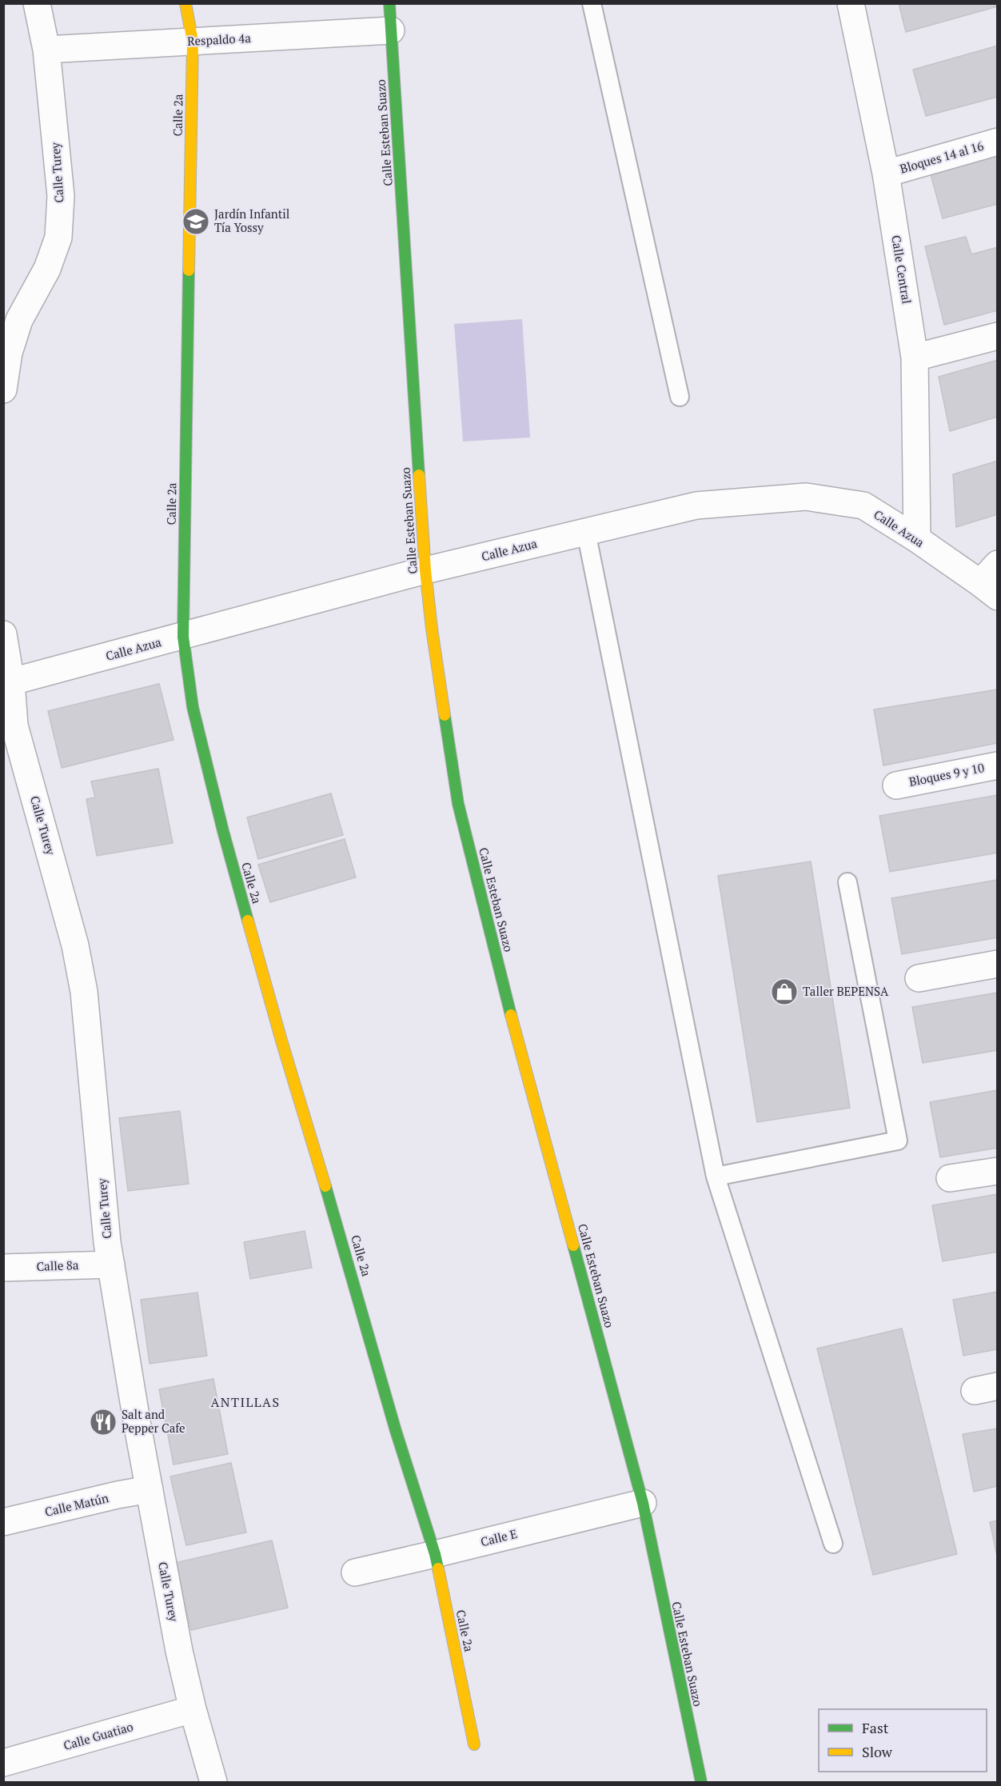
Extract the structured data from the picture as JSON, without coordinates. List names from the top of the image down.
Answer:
{
  "streets": {
    "street": [
      "Respaldo 4a",
      "Calle 2a",
      "Calle Esteban Suazo",
      "Bloques 14 al 16",
      "Calle Turey",
      "Calle Central",
      "Calle Azua",
      "Bloques 9 y 10",
      "Calle 8a",
      "Calle Matún",
      "Calle E",
      "Calle Guatiao"
    ]
  },
  "crossings": [
    ["Respaldo 4a", "Calle 2a"],
    ["Respaldo 4a", "Calle Esteban Suazo"],
    ["Respaldo 4a", "Calle Turey"],
    ["Calle 2a", "Calle Azua"],
    ["Calle 2a", "Calle E"],
    ["Calle Esteban Suazo", "Calle Azua"],
    ["Calle Esteban Suazo", "Calle E"],
    ["Bloques 14 al 16", "Calle Central"],
    ["Calle Turey", "Calle Azua"],
    ["Calle Turey", "Calle 8a"],
    ["Calle Turey", "Calle Matún"],
    ["Calle Turey", "Calle Guatiao"],
    ["Calle Central", "Calle Azua"]
  ],
  "districts": ["ANTILLAS"],
  "places": {
    "school or university": ["Jardín Infantil Tía Yossy"],
    "shop": ["Taller BEPENSA"],
    "restaurant": ["Salt and Pepper Cafe"]
  },
  "legend": ["Fast", "Slow"]
}
